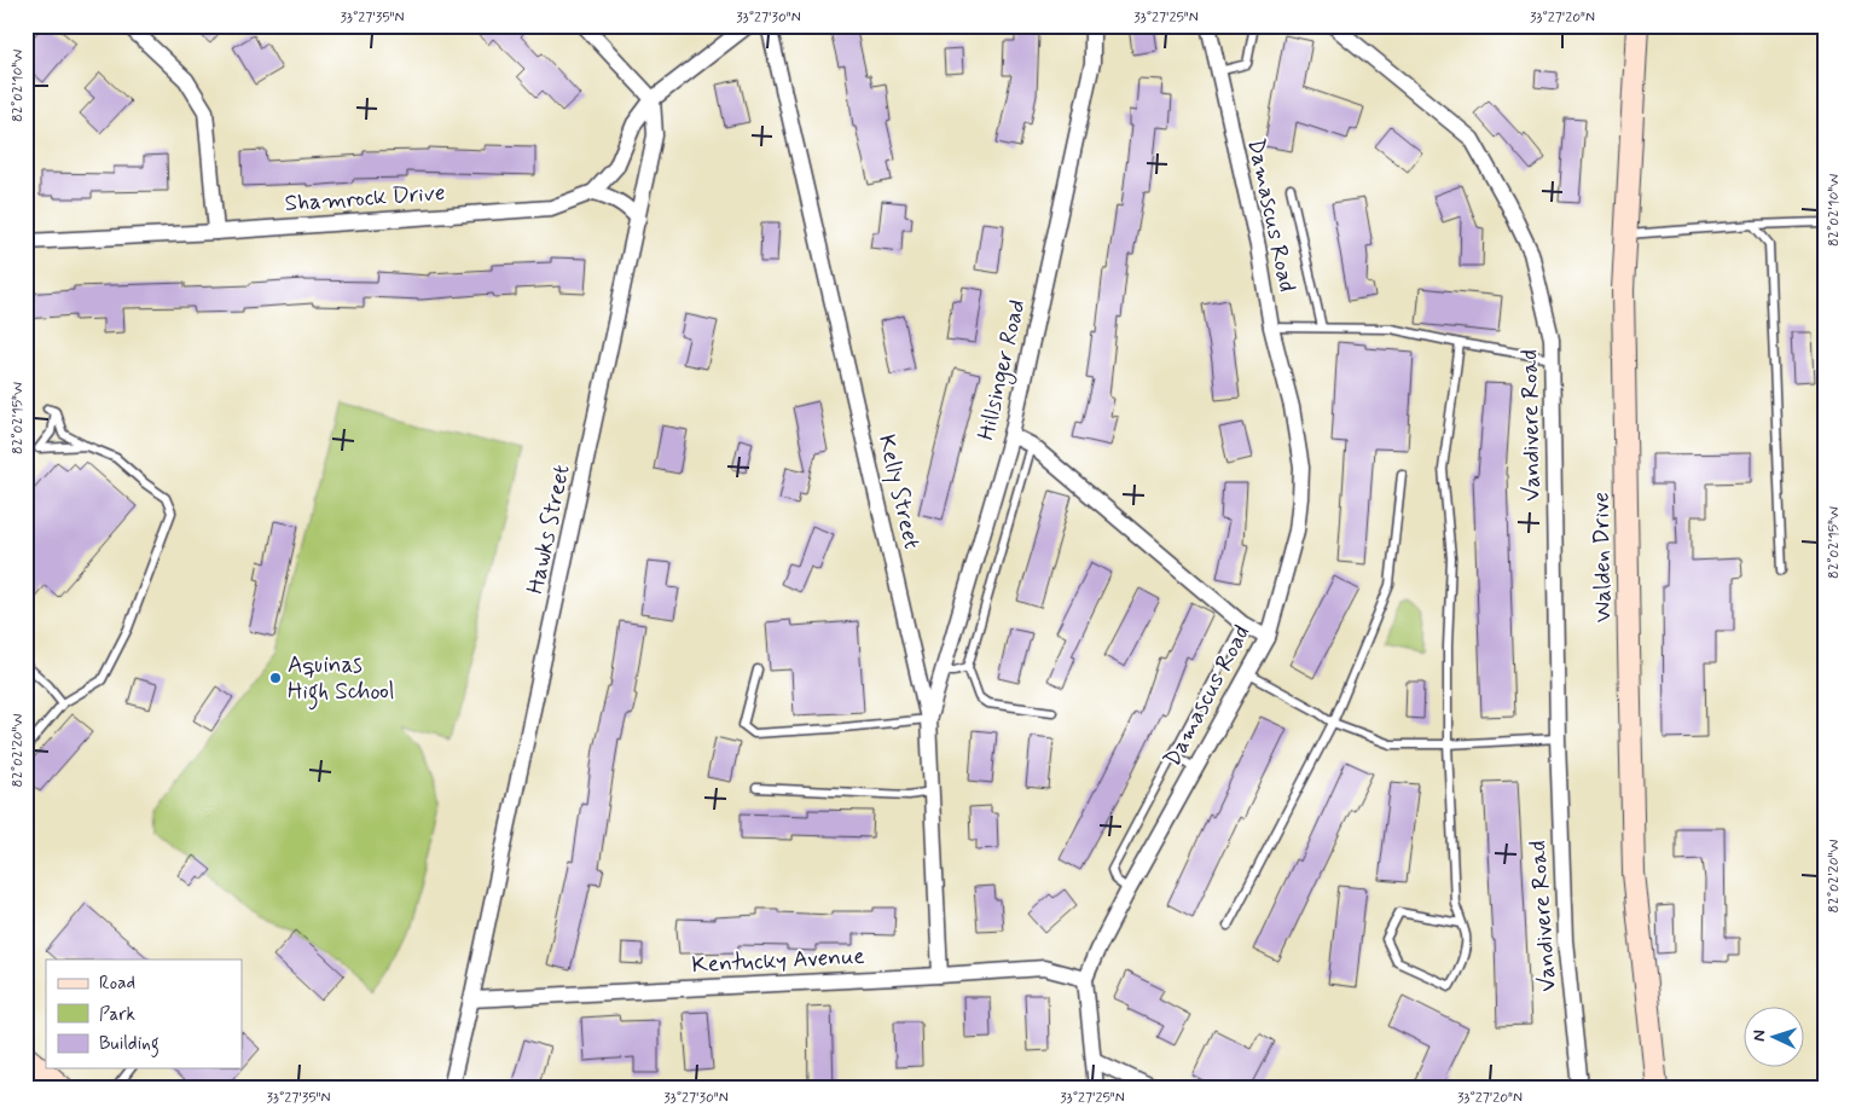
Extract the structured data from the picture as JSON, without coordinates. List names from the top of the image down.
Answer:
{
  "streets": {
    "street": [
      "Shamrock Drive",
      "Damascus Road",
      "Hillsinger Road",
      "Vandivere Road",
      "Kelly Street",
      "Hawks Street",
      "Walden Drive",
      "Kentucky Avenue"
    ]
  },
  "crossings": [
    ["Shamrock Drive", "Hawks Street"],
    ["Damascus Road", "Kentucky Avenue"],
    ["Hillsinger Road", "Kelly Street"],
    ["Kelly Street", "Kentucky Avenue"],
    ["Hawks Street", "Kentucky Avenue"]
  ],
  "places": ["Aquinas High School"],
  "legend": ["Road", "Park", "Building"],
  "north": "left",
  "coordinates": [
    "33°27'35\"N",
    "33°27'30\"N",
    "33°27'25\"N",
    "33°27'20\"N",
    "82°02'10\"W",
    "82°02'15\"W",
    "82°02'20\"W"
  ]
}
